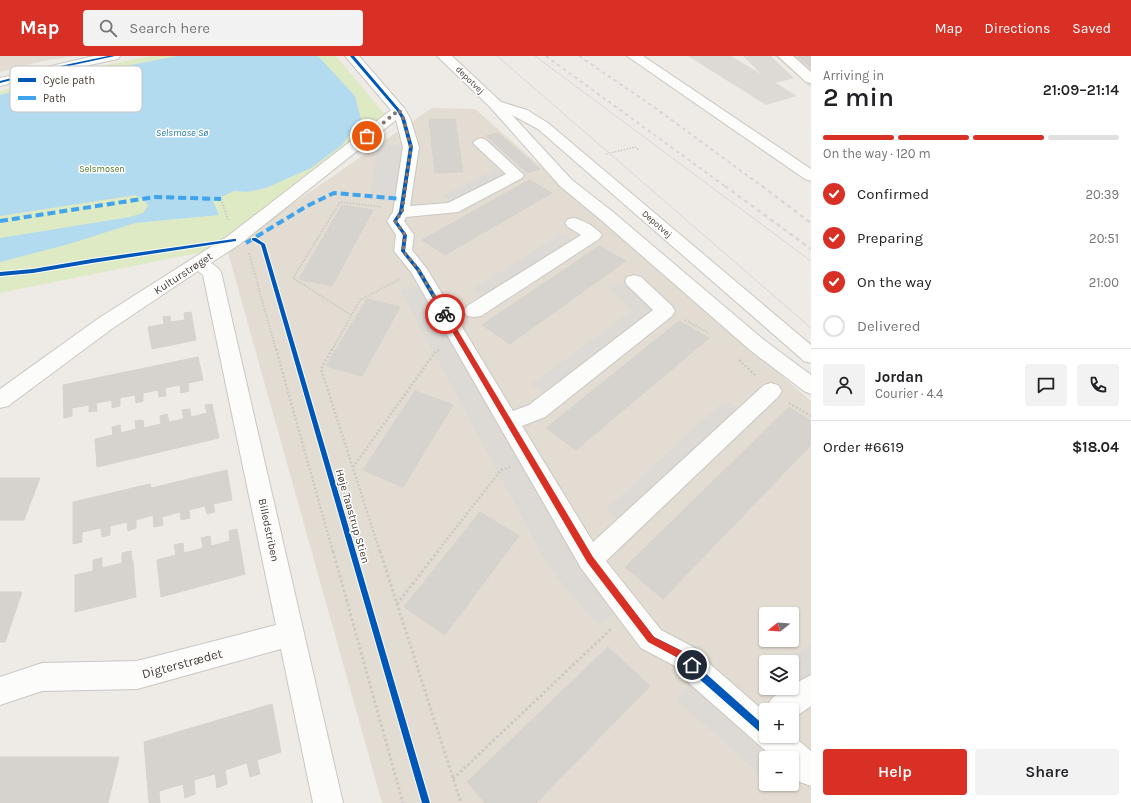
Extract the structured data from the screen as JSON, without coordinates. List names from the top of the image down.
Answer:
{
  "streets": {
    "street": [
      "depotvej",
      "Depotvej",
      "Kulturstrøget",
      "Billedstriben",
      "Digterstrædet"
    ],
    "cycle path": ["Høje Taastrup Stien"]
  },
  "crossings": [
    ["depotvej", "Depotvej"],
    ["Kulturstrøget", "Billedstriben"],
    ["Billedstriben", "Digterstrædet"]
  ],
  "water": ["Selsmose Sø"],
  "parks": ["Selsmosen"],
  "legend": ["Cycle path", "Path"],
  "north": "left",
  "page": {
    "header": "Map",
    "search": "Search here",
    "nav": ["Map", "Directions", "Saved"],
    "heading": ["2 min", "Arriving in", "21:09–21:14"],
    "panel": [
      "Jordan",
      "Courier · 4.4",
      "Order #6619",
      "$18.04"
    ],
    "bar": "On the way · 120 m",
    "list": [
      ["Confirmed", "20:39"],
      ["Preparing", "20:51"],
      ["On the way", "21:00"],
      "Delivered"
    ],
    "map_buttons": ["+", "−"],
    "buttons": ["Help", "Share"]
  }
}
